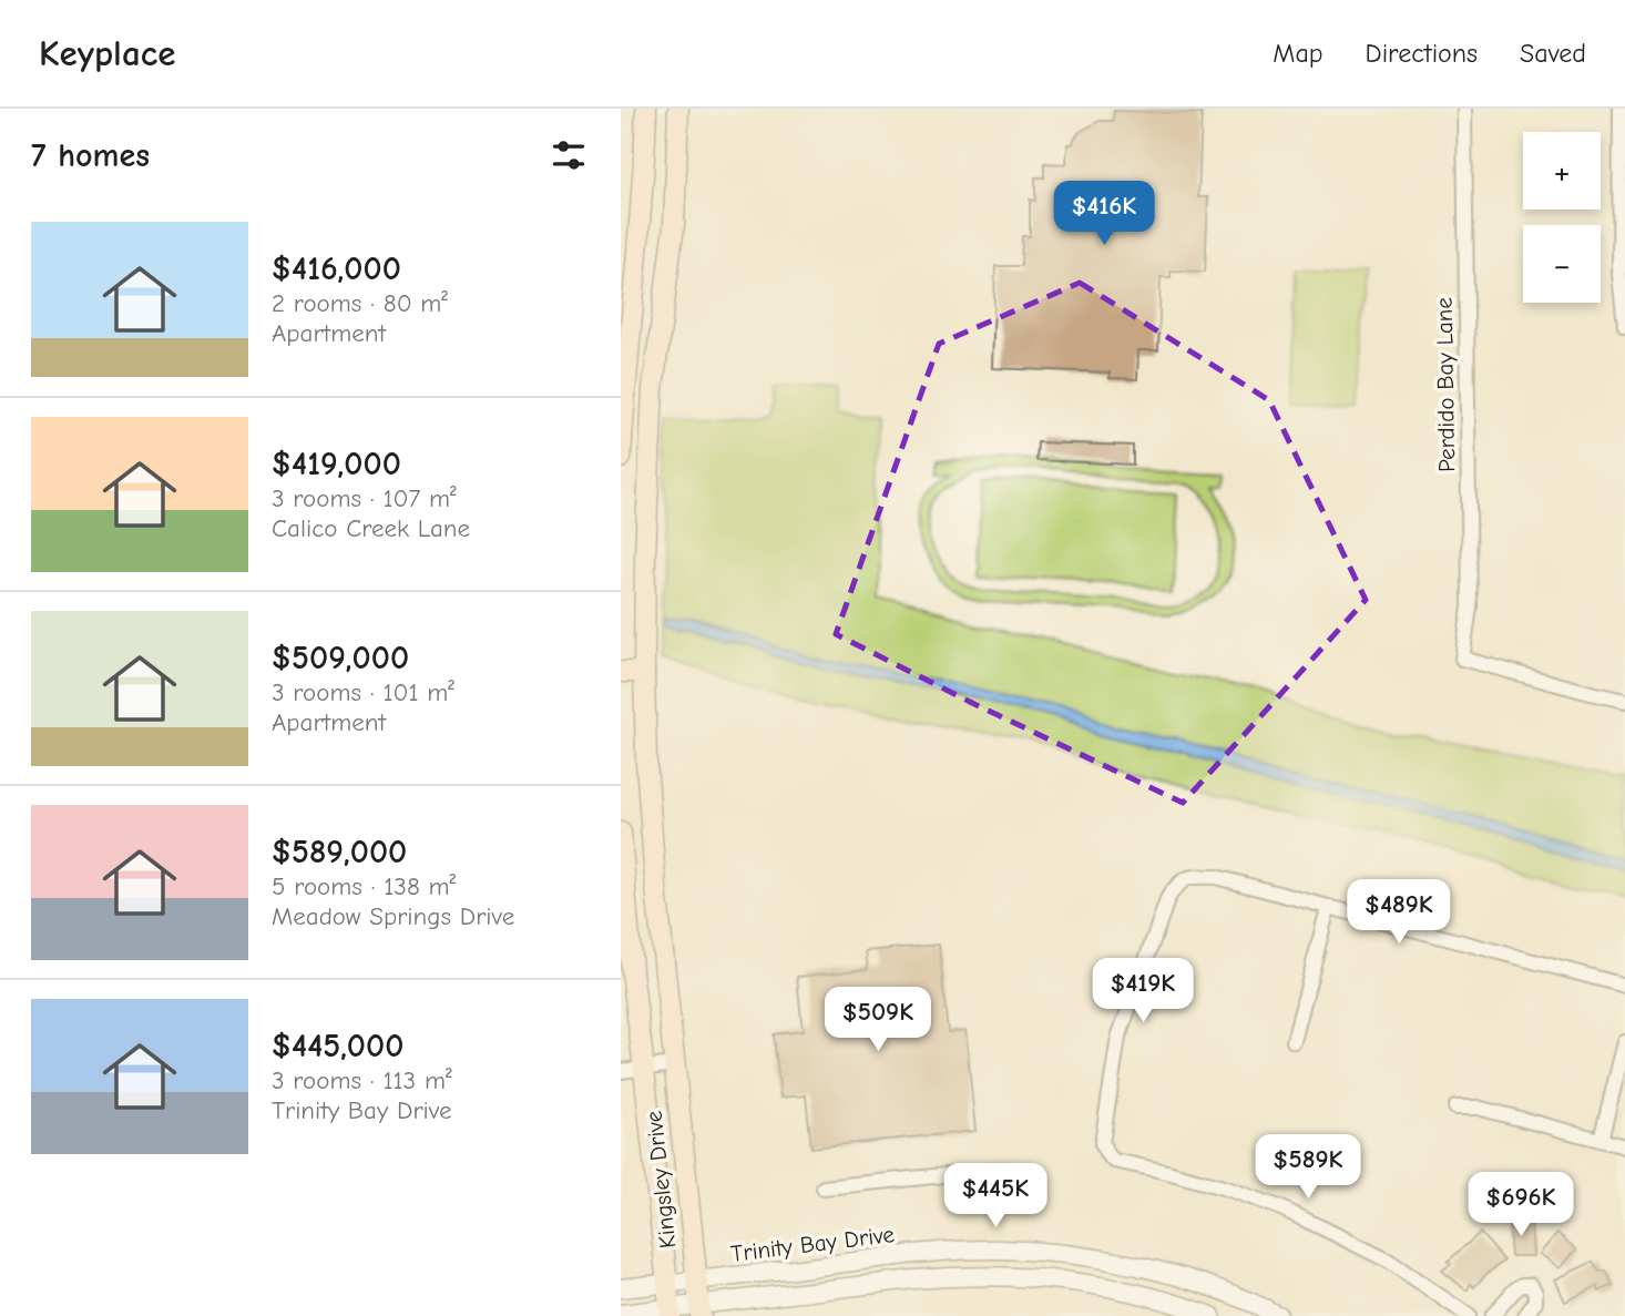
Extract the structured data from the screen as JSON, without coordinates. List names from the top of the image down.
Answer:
{
  "streets": {
    "main road": ["Kingsley Drive"],
    "street": ["Perdido Bay Lane", "Trinity Bay Drive"]
  },
  "crossings": [
    ["Kingsley Drive", "Trinity Bay Drive"]
  ],
  "page": {
    "header": "Keyplace",
    "nav": ["Map", "Directions", "Saved"],
    "heading": "7 homes",
    "map_buttons": ["+", "−"],
    "price": [
      "$416K",
      "$489K",
      "$419K",
      "$509K",
      "$589K",
      "$445K",
      "$696K"
    ],
    "list": [
      {
        "name": "$416,000",
        "note": "2 rooms · 80 m² · Apartment"
      },
      {
        "name": "$419,000",
        "note": "3 rooms · 107 m² · Calico Creek Lane"
      },
      {
        "name": "$509,000",
        "note": "3 rooms · 101 m² · Apartment"
      },
      {
        "name": "$589,000",
        "note": "5 rooms · 138 m² · Meadow Springs Drive"
      },
      {
        "name": "$445,000",
        "note": "3 rooms · 113 m² · Trinity Bay Drive"
      }
    ]
  }
}
